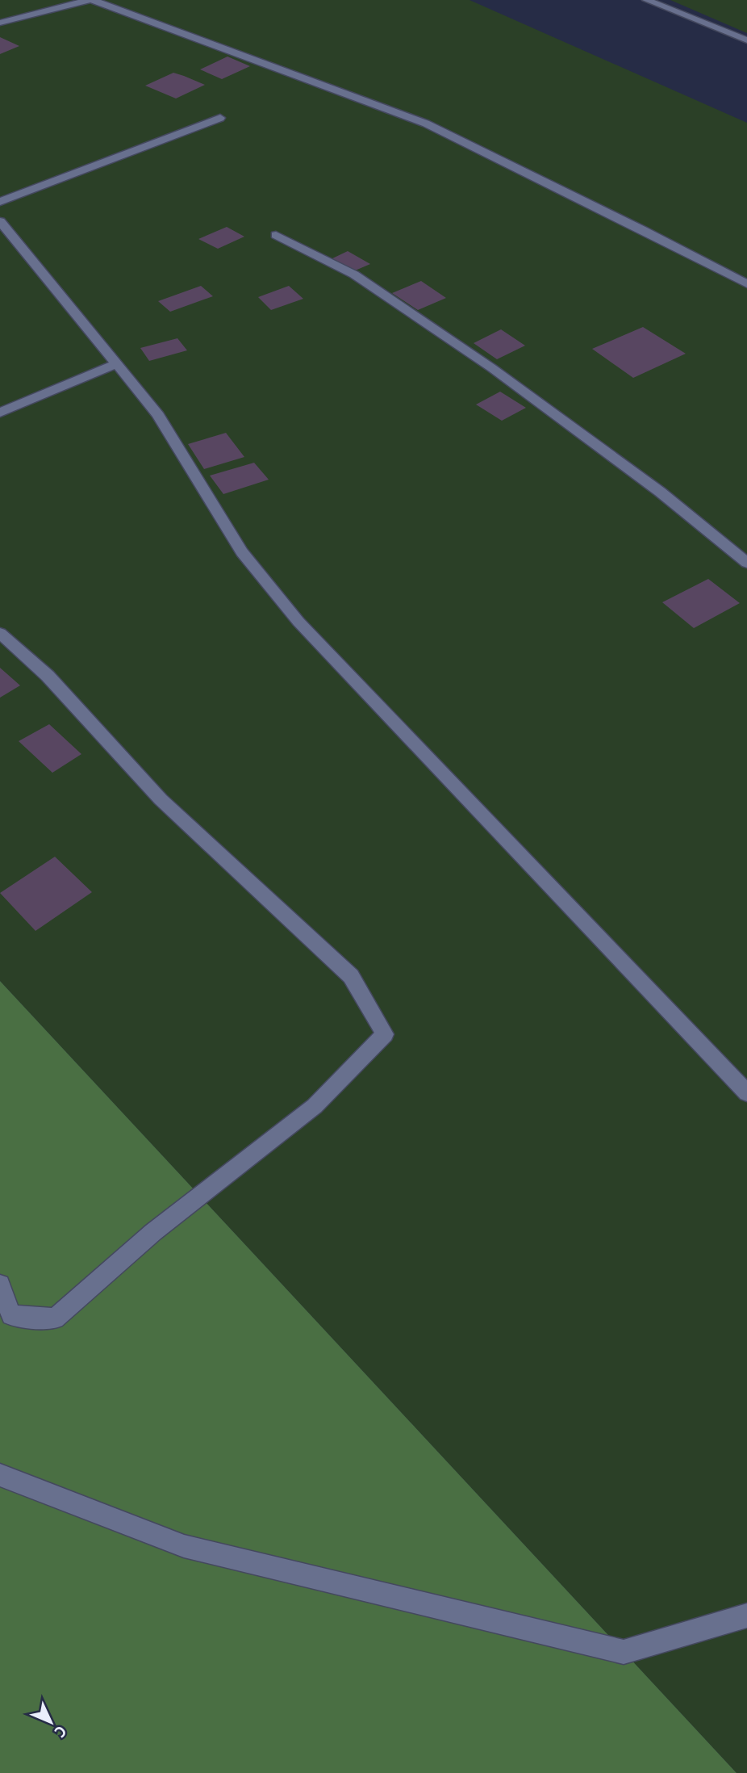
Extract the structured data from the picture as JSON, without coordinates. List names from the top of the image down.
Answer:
{
  "north": "bottom right"
}
